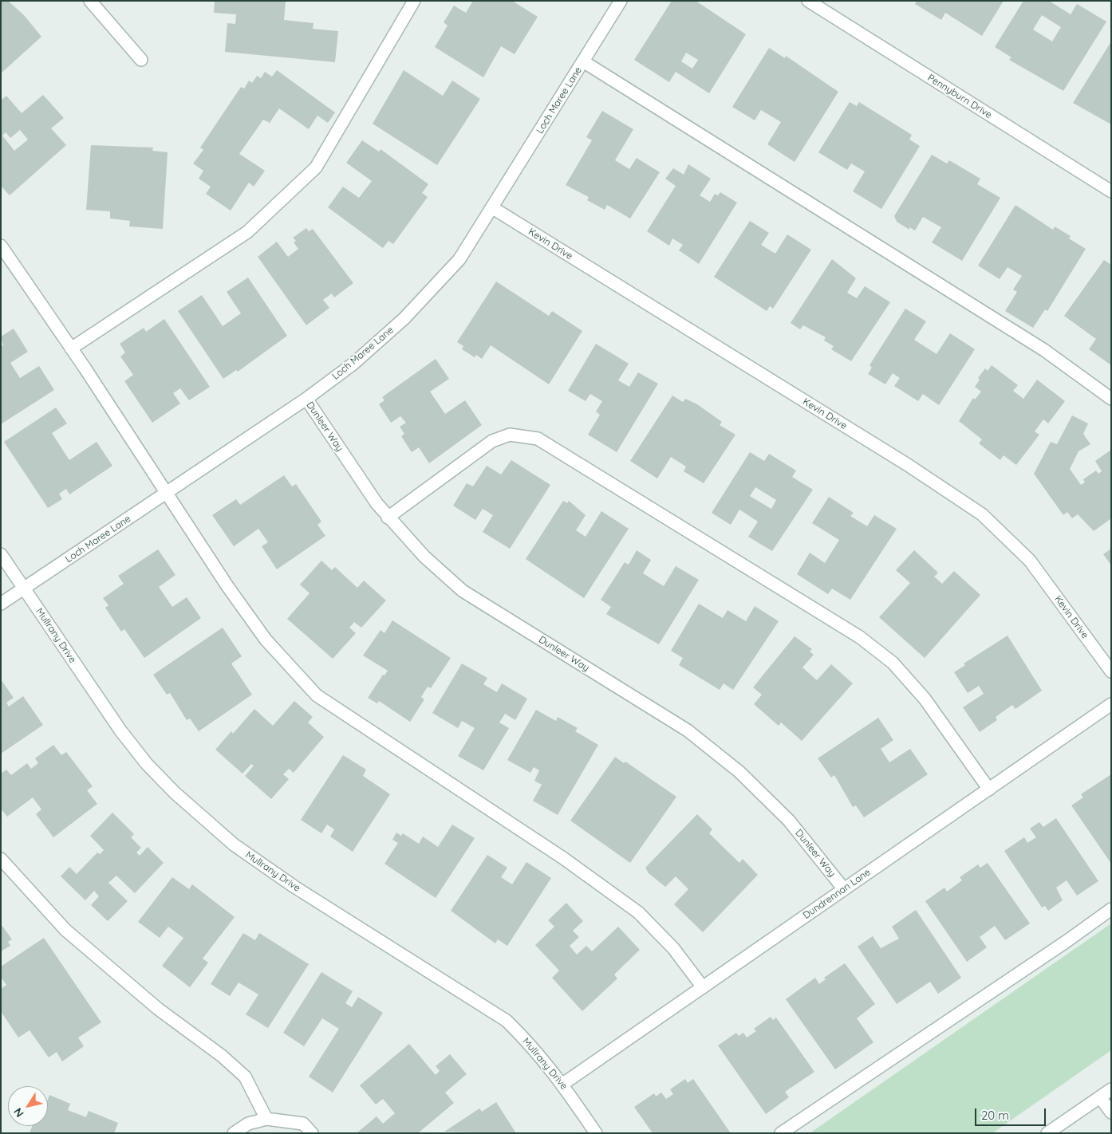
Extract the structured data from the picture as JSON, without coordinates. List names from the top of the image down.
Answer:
{
  "streets": {
    "street": [
      "Pennyburn Drive",
      "Loch Maree Lane",
      "Kevin Drive",
      "Dunleer Way",
      "Mullrany Drive",
      "Dundrennan Lane"
    ]
  },
  "crossings": [
    ["Loch Maree Lane", "Kevin Drive"],
    ["Loch Maree Lane", "Dunleer Way"],
    ["Loch Maree Lane", "Mullrany Drive"],
    ["Dunleer Way", "Dundrennan Lane"],
    ["Mullrany Drive", "Dundrennan Lane"]
  ],
  "scale_bar": "20 m",
  "north": "bottom left"
}
